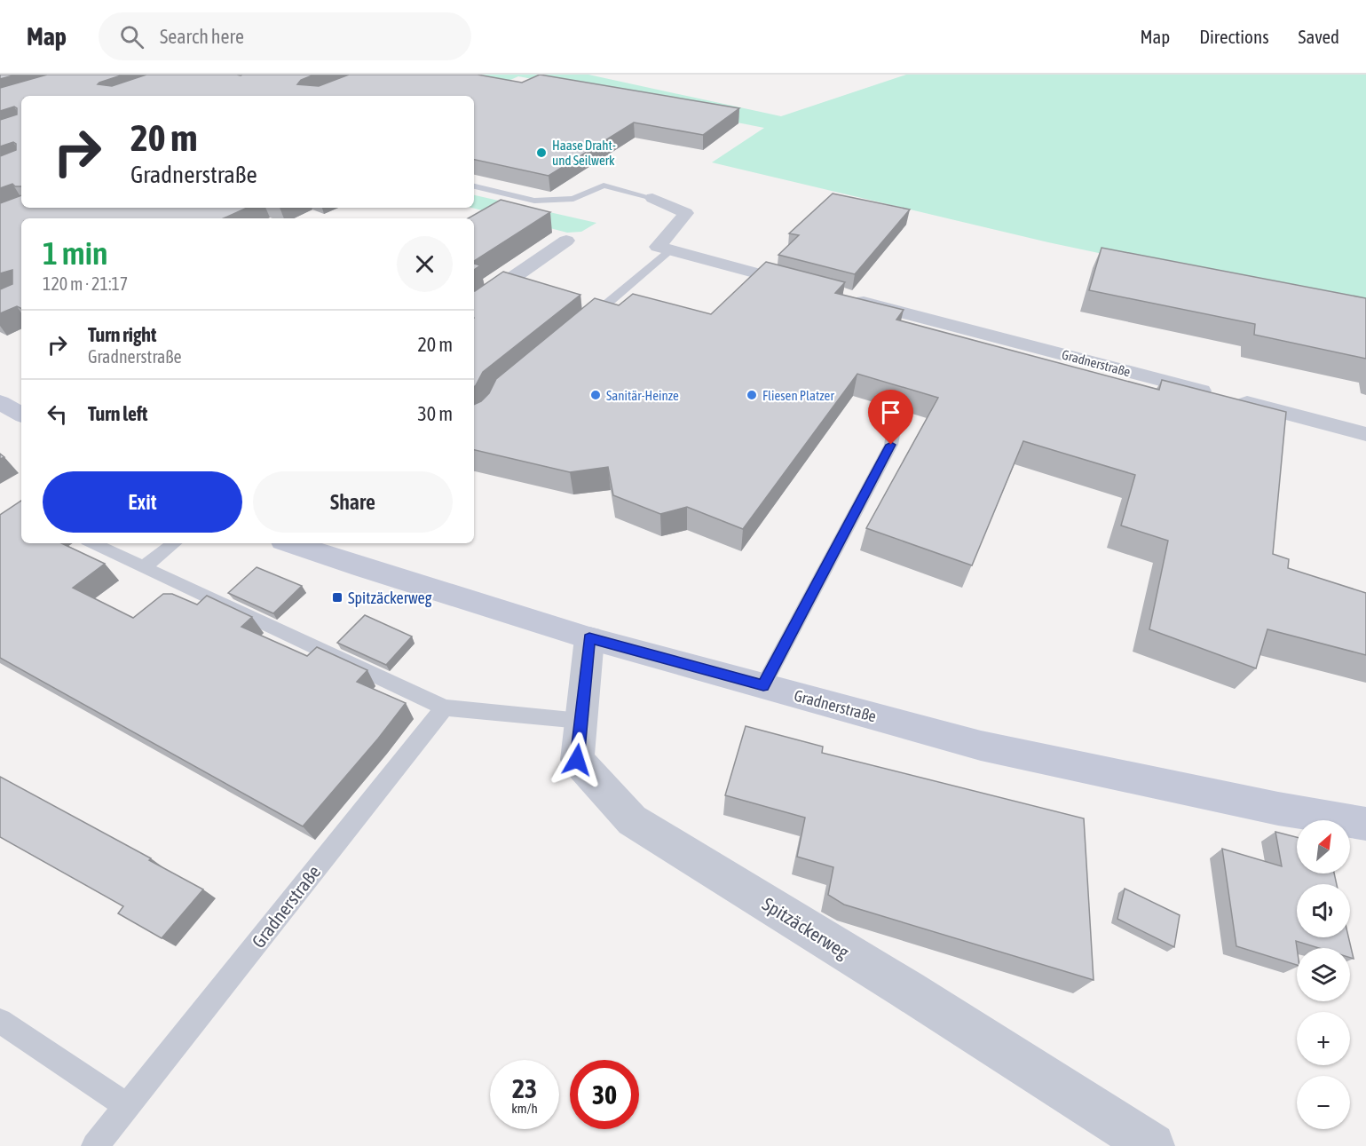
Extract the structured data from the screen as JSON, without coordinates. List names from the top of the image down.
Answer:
{
  "streets": {
    "main road": ["Gradnerstraße"],
    "street": ["Spitzäckerweg"]
  },
  "crossings": [
    ["Gradnerstraße", "Spitzäckerweg"]
  ],
  "places": {
    "other": ["Haase Draht- und Seilwerk", "Sanitär-Heinze", "Fliesen Platzer"],
    "transit": ["Spitzäckerweg"]
  },
  "north": "top right",
  "page": {
    "header": "Map",
    "search": "Search here",
    "nav": ["Map", "Directions", "Saved"],
    "turn": ["20 m", "Gradnerstraße"],
    "heading": ["1 min", "120 m · 21:17"],
    "list": [
      {
        "name": "Turn right",
        "note": "Gradnerstraße",
        "value": "20 m"
      },
      {
        "name": "Turn left",
        "value": "30 m"
      }
    ],
    "buttons": ["Exit", "Share"],
    "map_buttons": ["+", "−"],
    "speed": "23 km/h",
    "limit": "30"
  }
}
